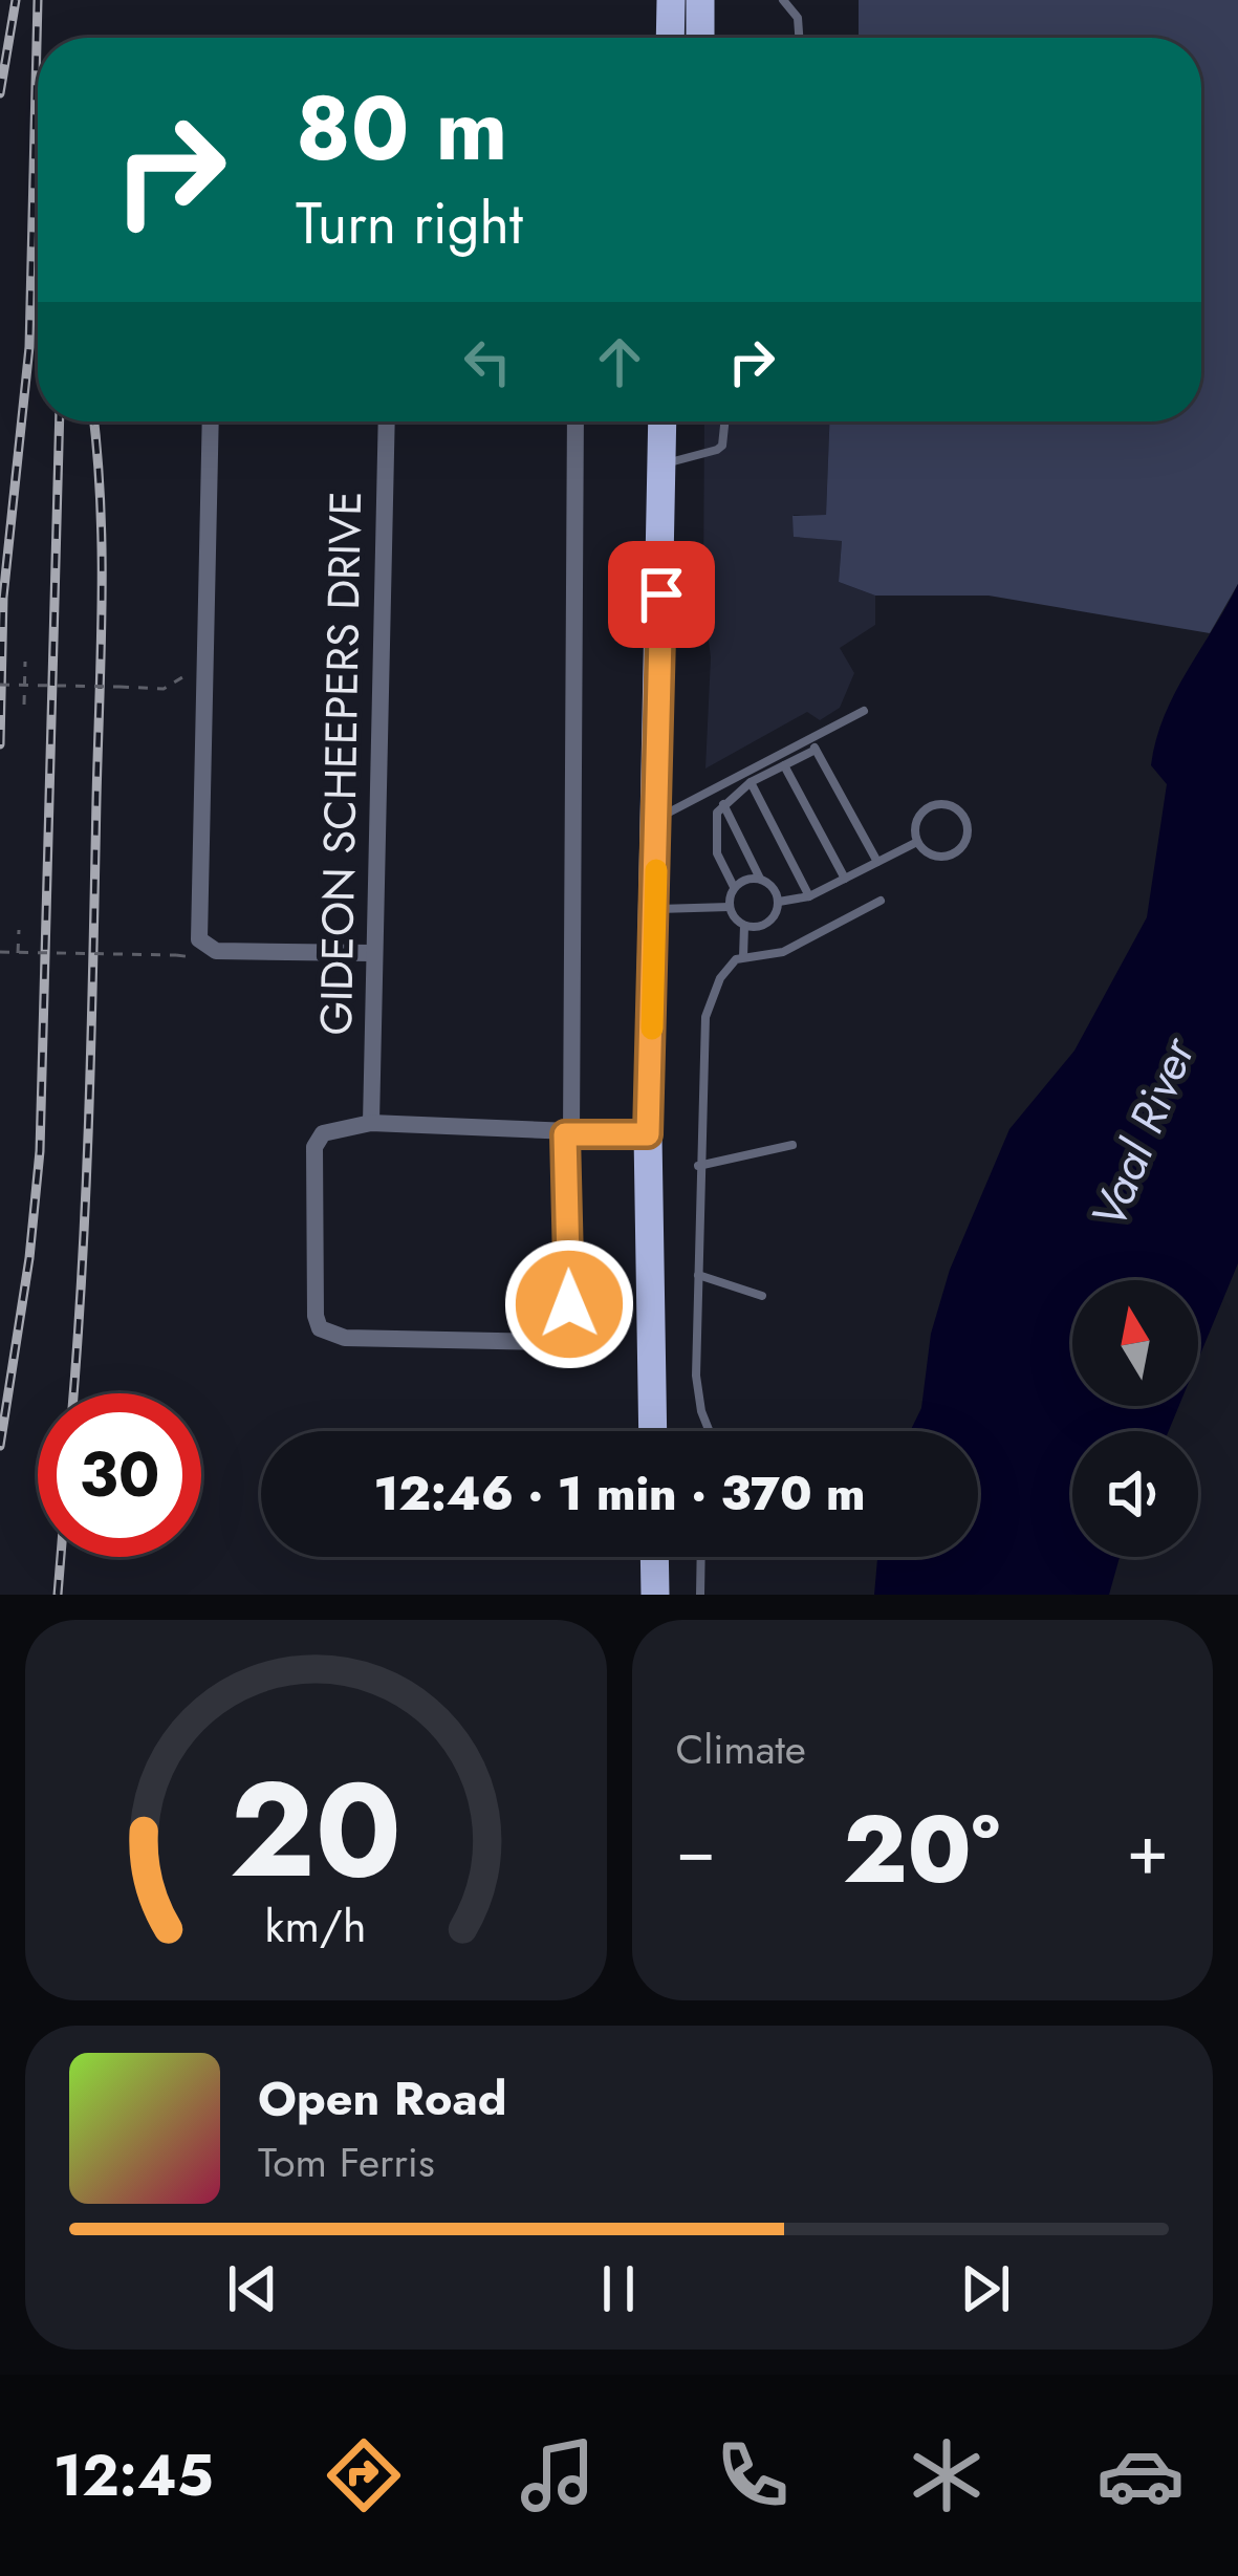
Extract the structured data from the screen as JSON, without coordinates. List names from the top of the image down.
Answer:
{
  "streets": {
    "street": ["GIDEON SCHEEPERS DRIVE"]
  },
  "water": ["Vaal River"],
  "north": "top",
  "page": {
    "turn": ["80 m", "Turn right"],
    "limit": "30",
    "trip": "12:46 · 1 min · 370 m",
    "tile": "Climate",
    "heat": ["−", "20°", "+"],
    "song": ["Open Road", "Tom Ferris"],
    "tabs": "12:45",
    "gauge": ["20", "km/h"]
  }
}
